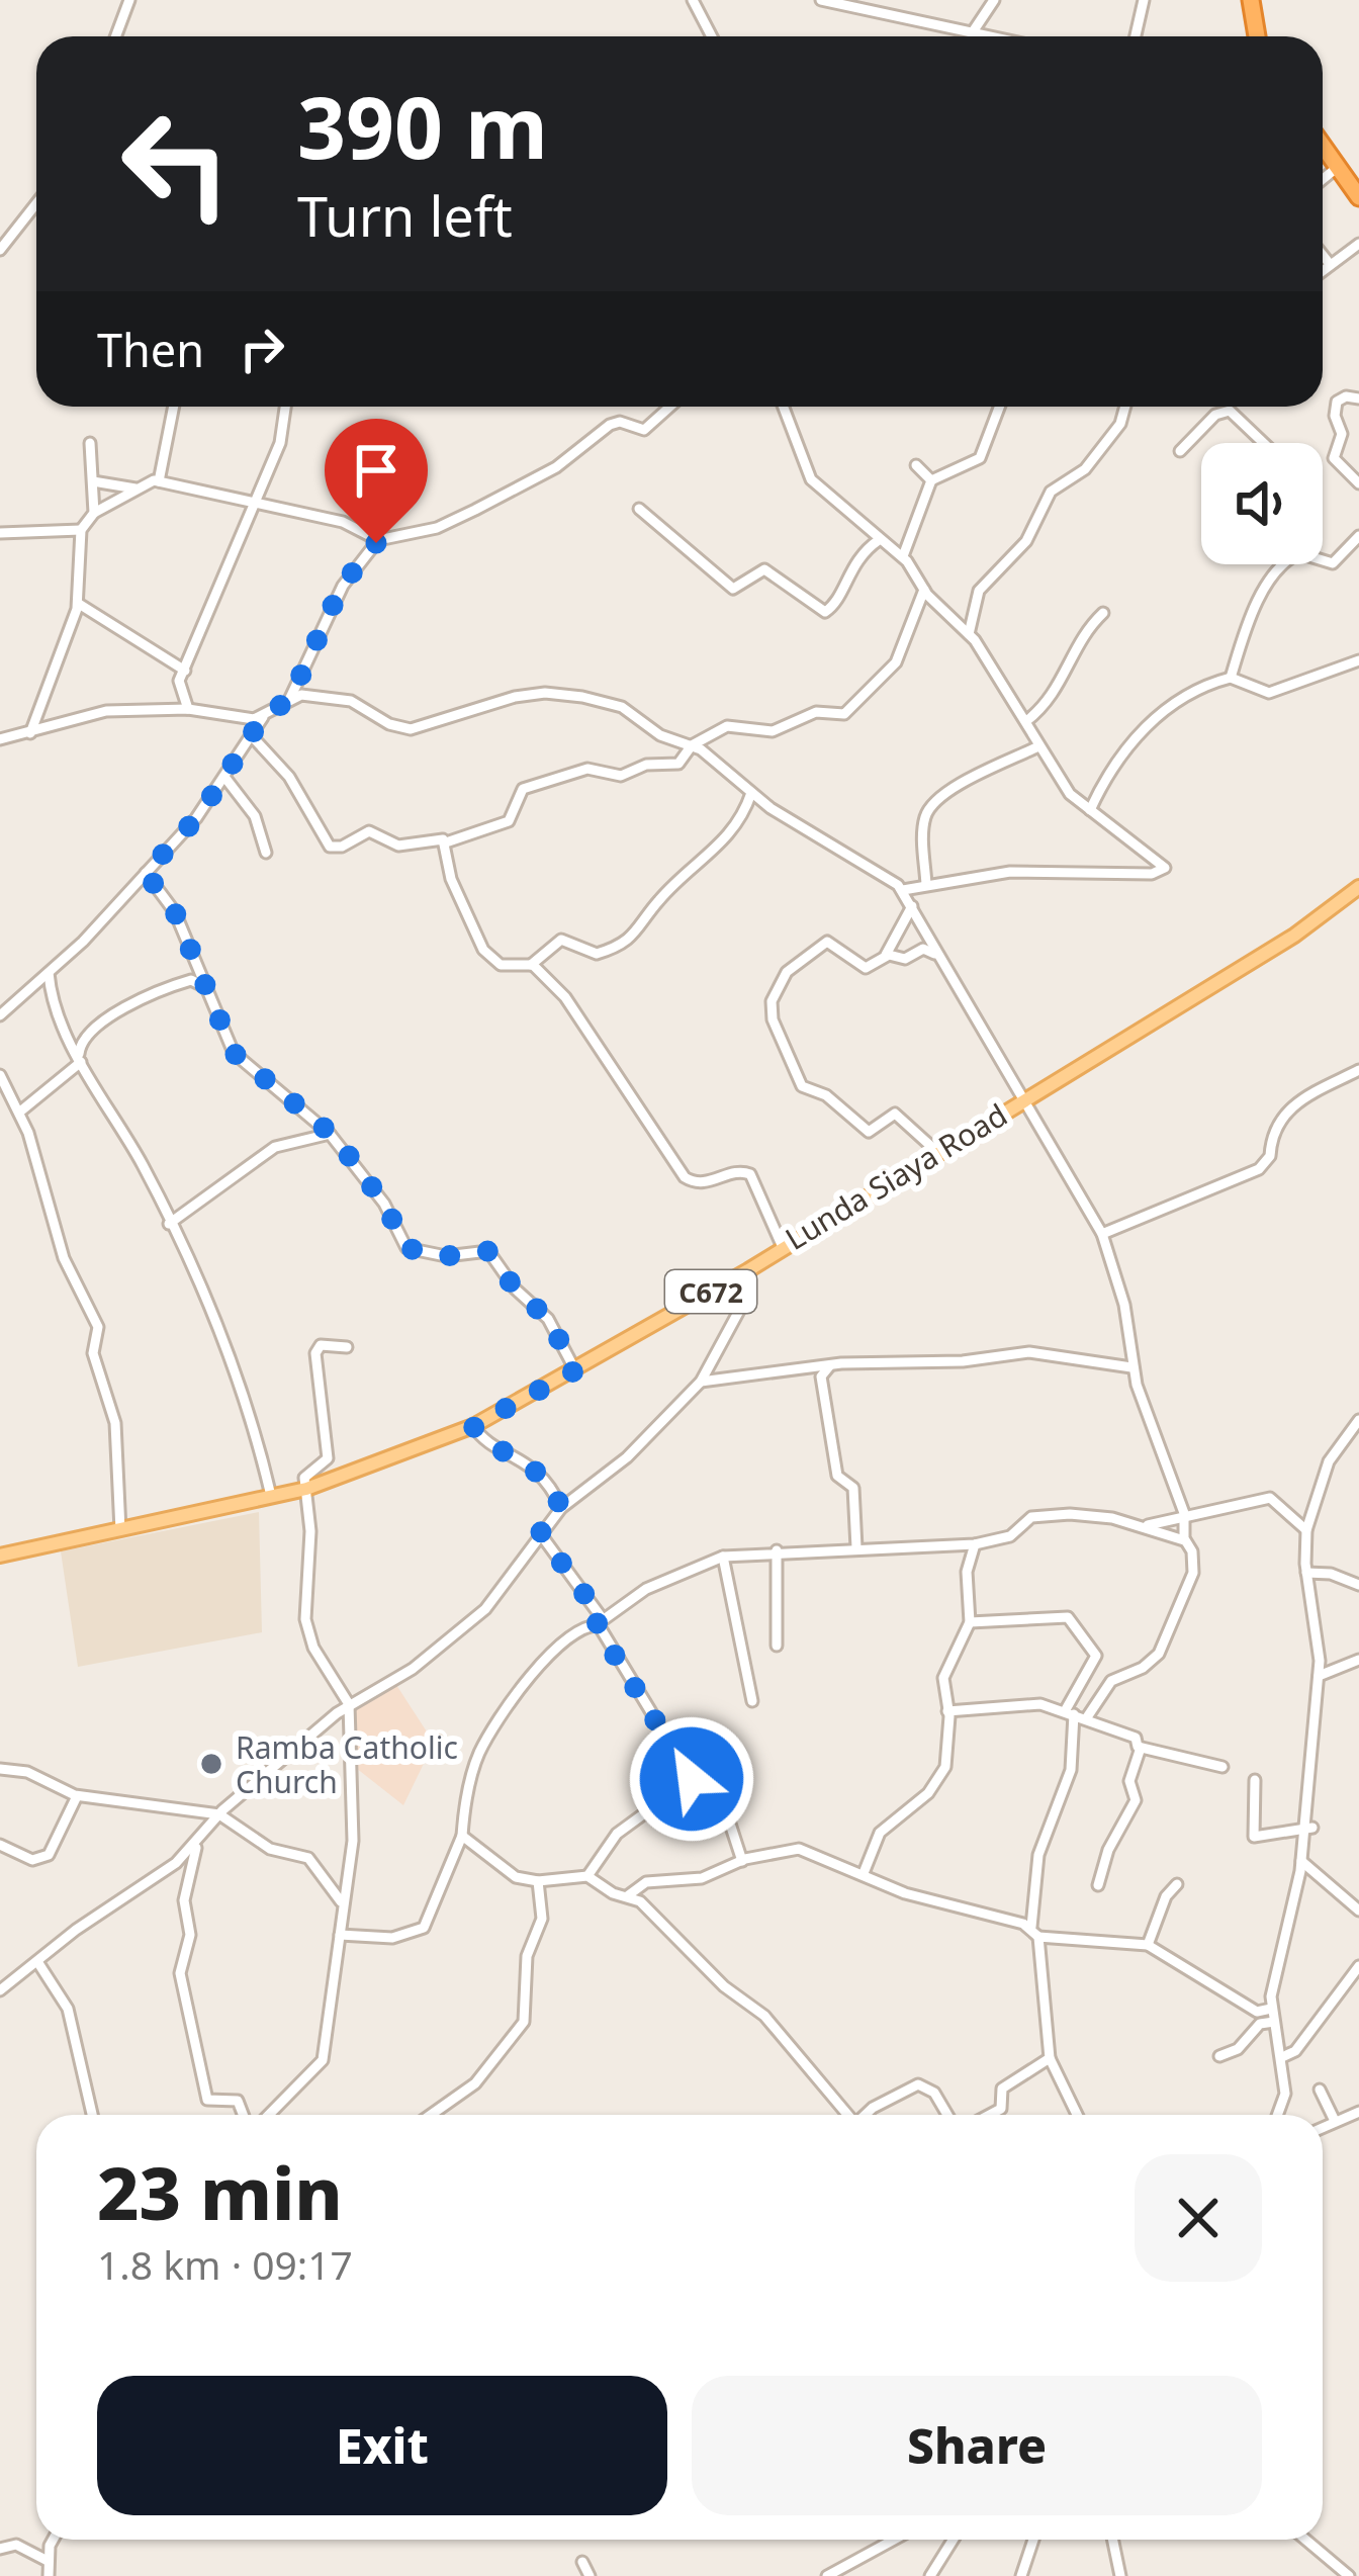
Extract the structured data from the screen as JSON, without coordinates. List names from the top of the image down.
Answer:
{
  "streets": {
    "main road": ["Lunda Siaya Road", "C672"]
  },
  "places": ["Ramba Catholic Church"],
  "page": {
    "turn": ["390 m", "Turn left"],
    "then": "Then",
    "heading": ["23 min", "1.8 km · 09:17"],
    "buttons": ["Exit", "Share"]
  }
}
